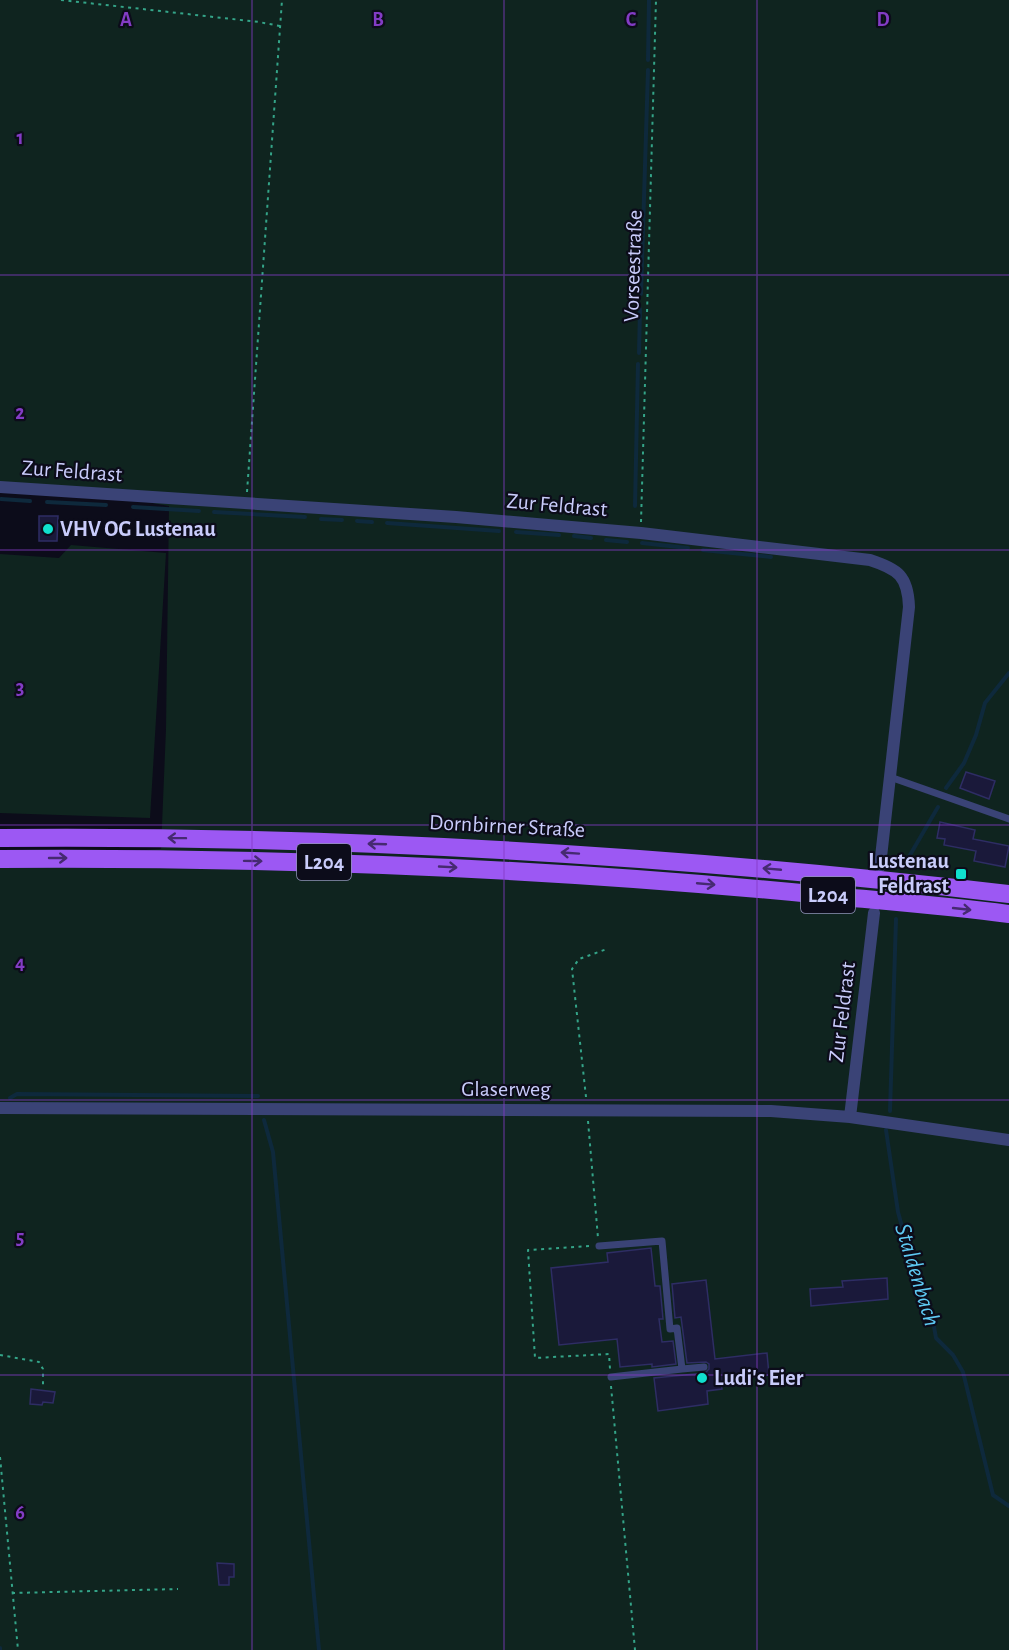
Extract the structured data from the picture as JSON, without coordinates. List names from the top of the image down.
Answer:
{
  "streets": {
    "main road": ["Dornbirner Straße", "L204"],
    "street": ["Zur Feldrast", "Glaserweg"],
    "path": ["Vorseestraße"]
  },
  "crossings": [
    ["Vorseestraße", "Zur Feldrast"],
    ["Zur Feldrast", "Glaserweg"]
  ],
  "water": ["Staldenbach"],
  "places": {
    "other": ["VHV OG Lustenau", "Ludi's Eier"],
    "transit": ["Lustenau Feldrast"]
  },
  "grid": {
    "columns": [
      "A",
      "B",
      "C",
      "D"
    ],
    "rows": [
      "1",
      "2",
      "3",
      "4",
      "5",
      "6"
    ]
  }
}
